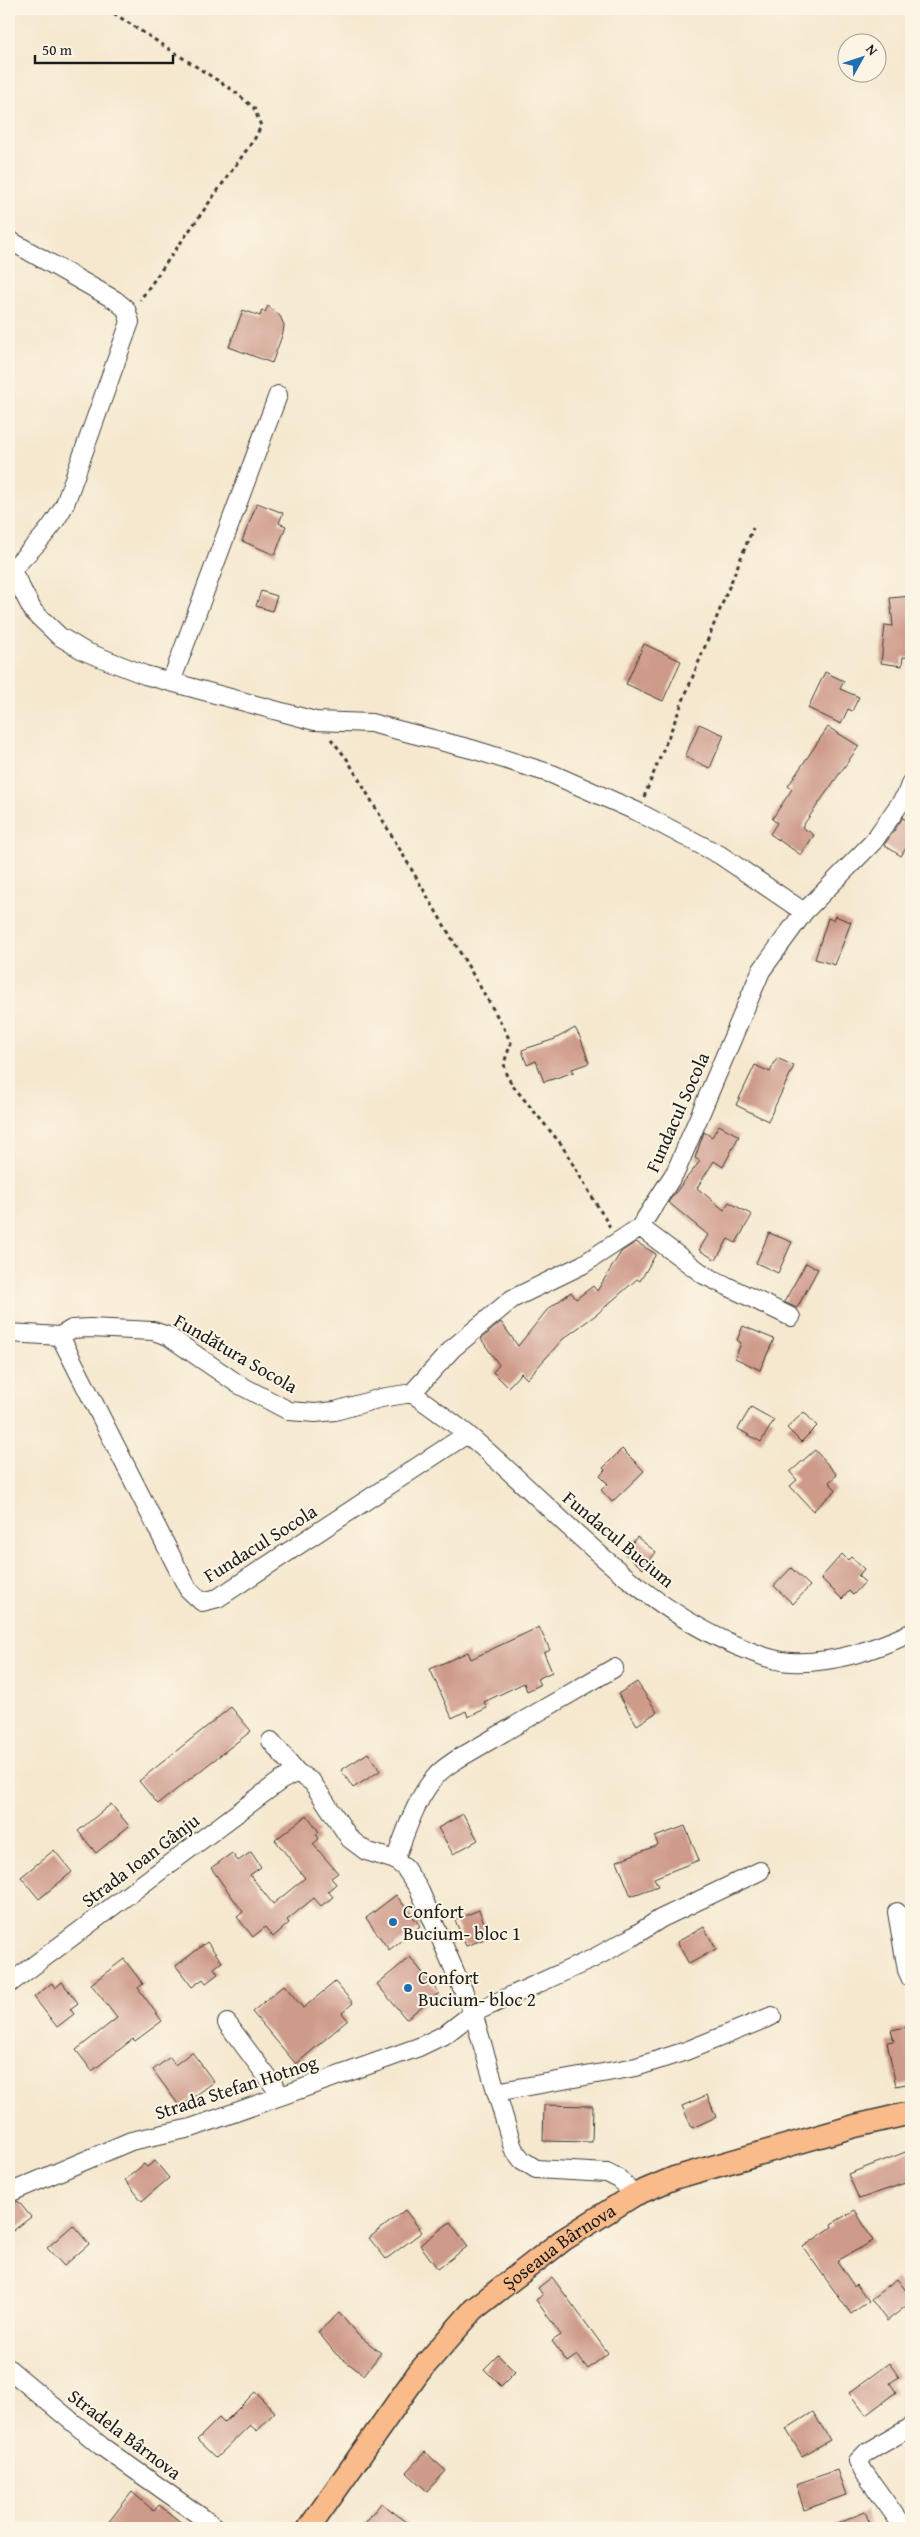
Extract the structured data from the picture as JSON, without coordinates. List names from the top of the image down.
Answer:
{
  "streets": {
    "main road": ["Șoseaua Bârnova"],
    "street": [
      "Fundacul Socola",
      "Fundătura Socola",
      "Fundacul Bucium",
      "Strada Ioan Gânju",
      "Strada Stefan Hotnog",
      "Stradela Bârnova"
    ]
  },
  "crossings": [
    ["Fundacul Socola", "Fundătura Socola"],
    ["Fundacul Socola", "Fundacul Bucium"],
    ["Fundătura Socola", "Fundacul Bucium"]
  ],
  "places": ["Confort Bucium- bloc 1", "Confort Bucium- bloc 2"],
  "scale_bar": "50 m",
  "north": "top right"
}
